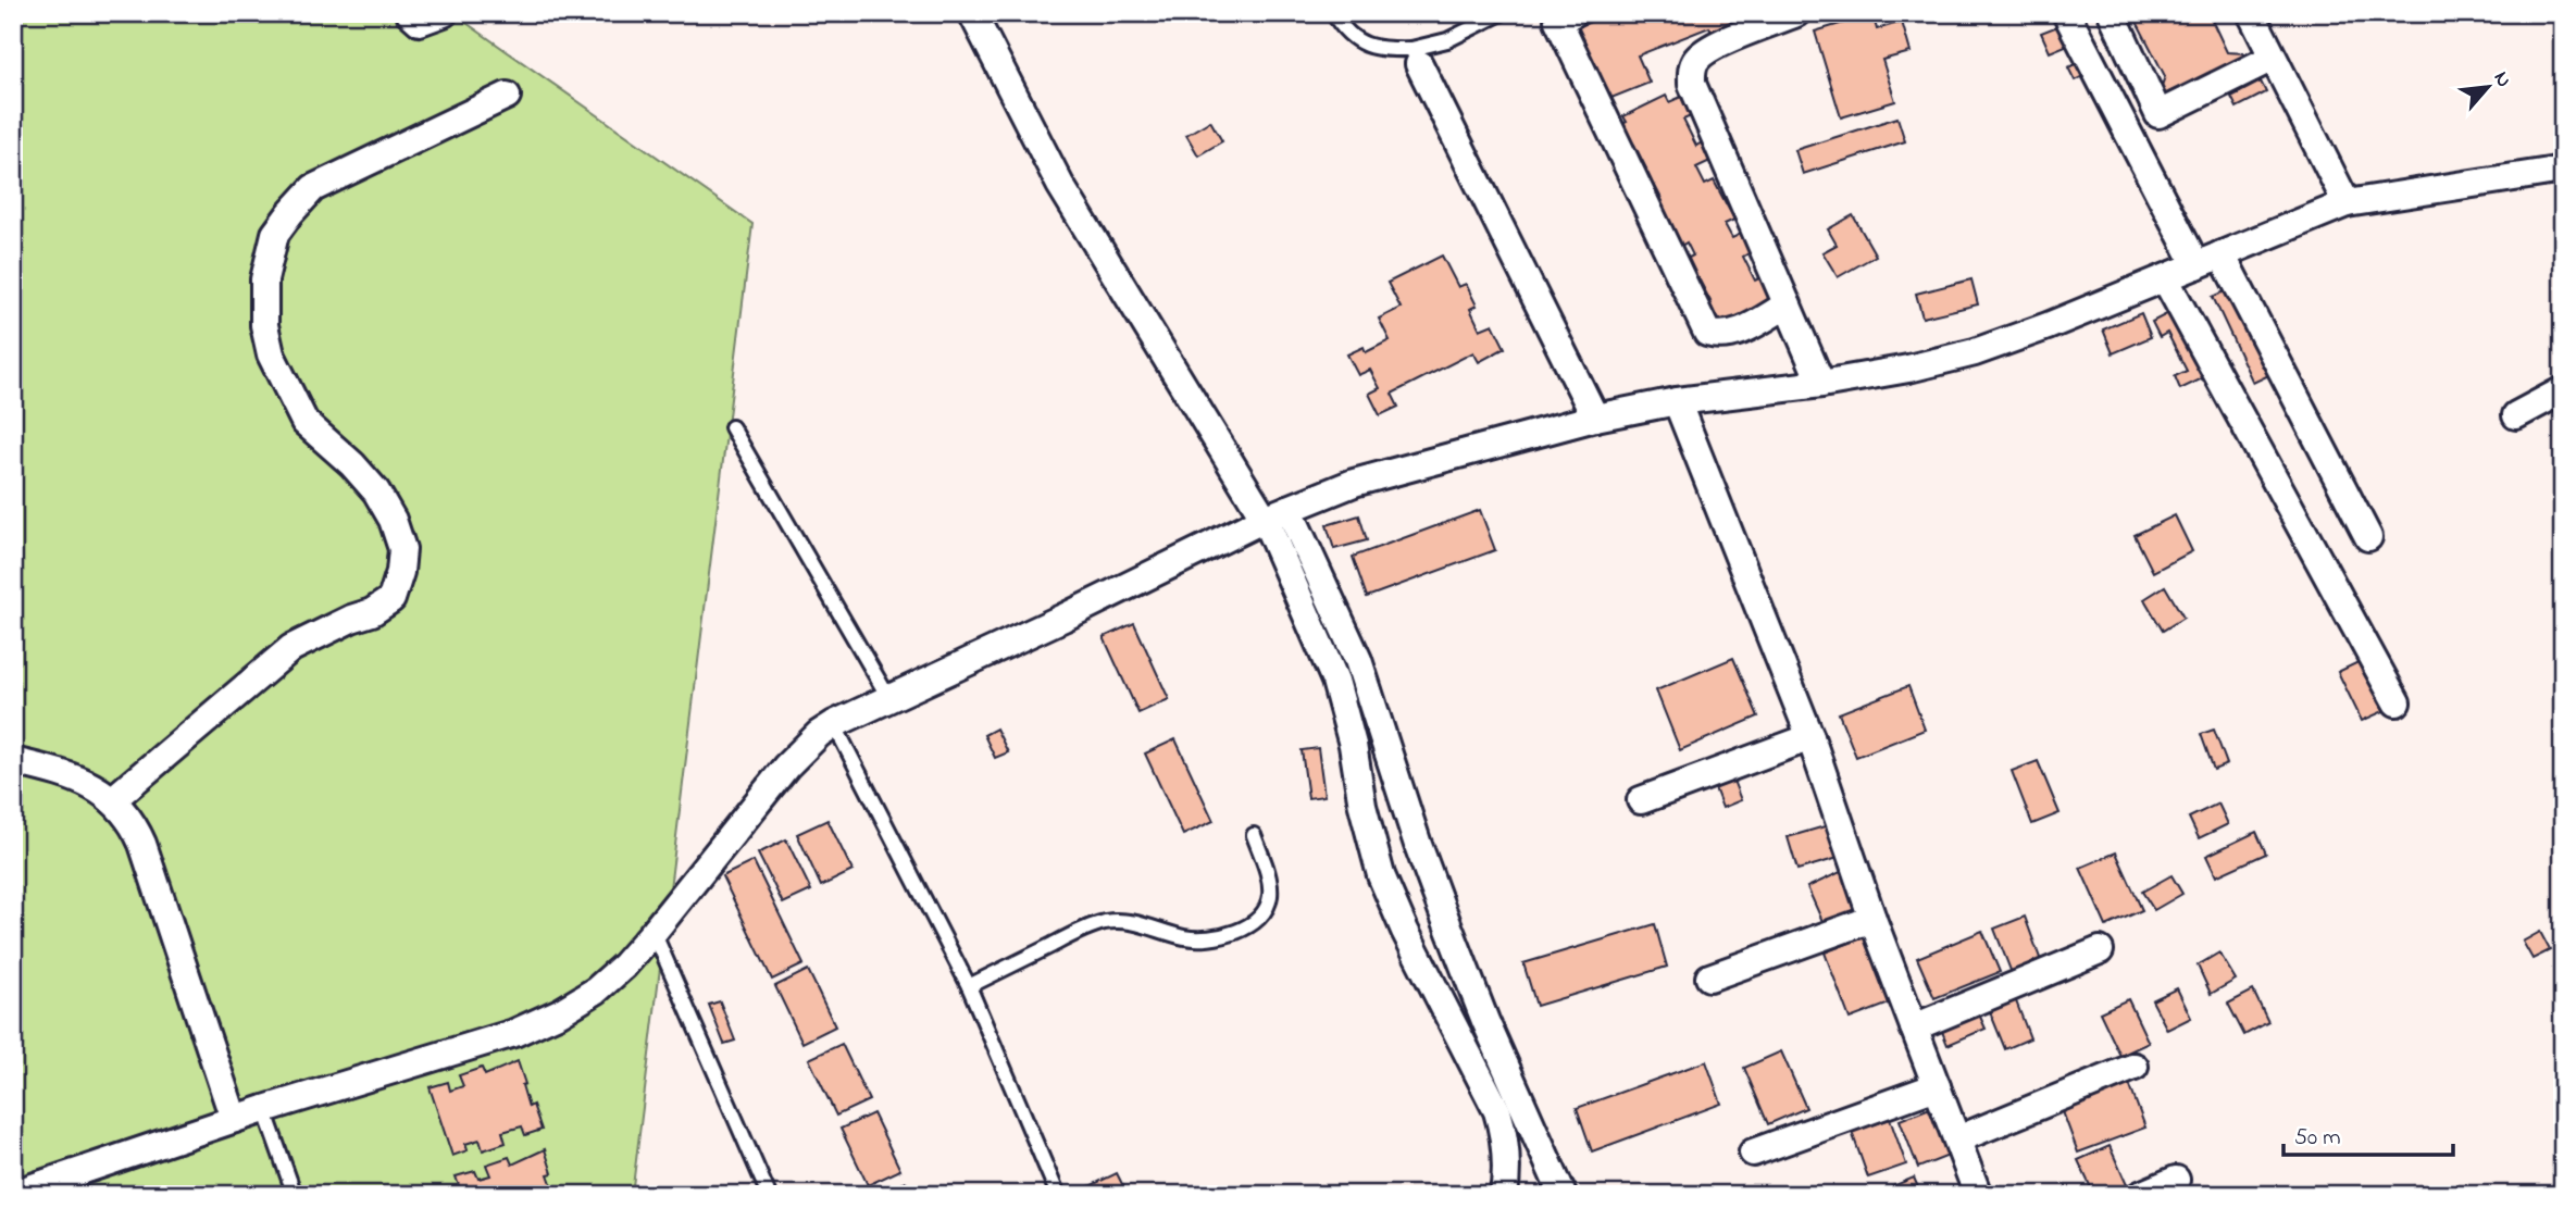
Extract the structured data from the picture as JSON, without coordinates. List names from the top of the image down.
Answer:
{
  "scale_bar": "50 m",
  "north": "top right"
}
